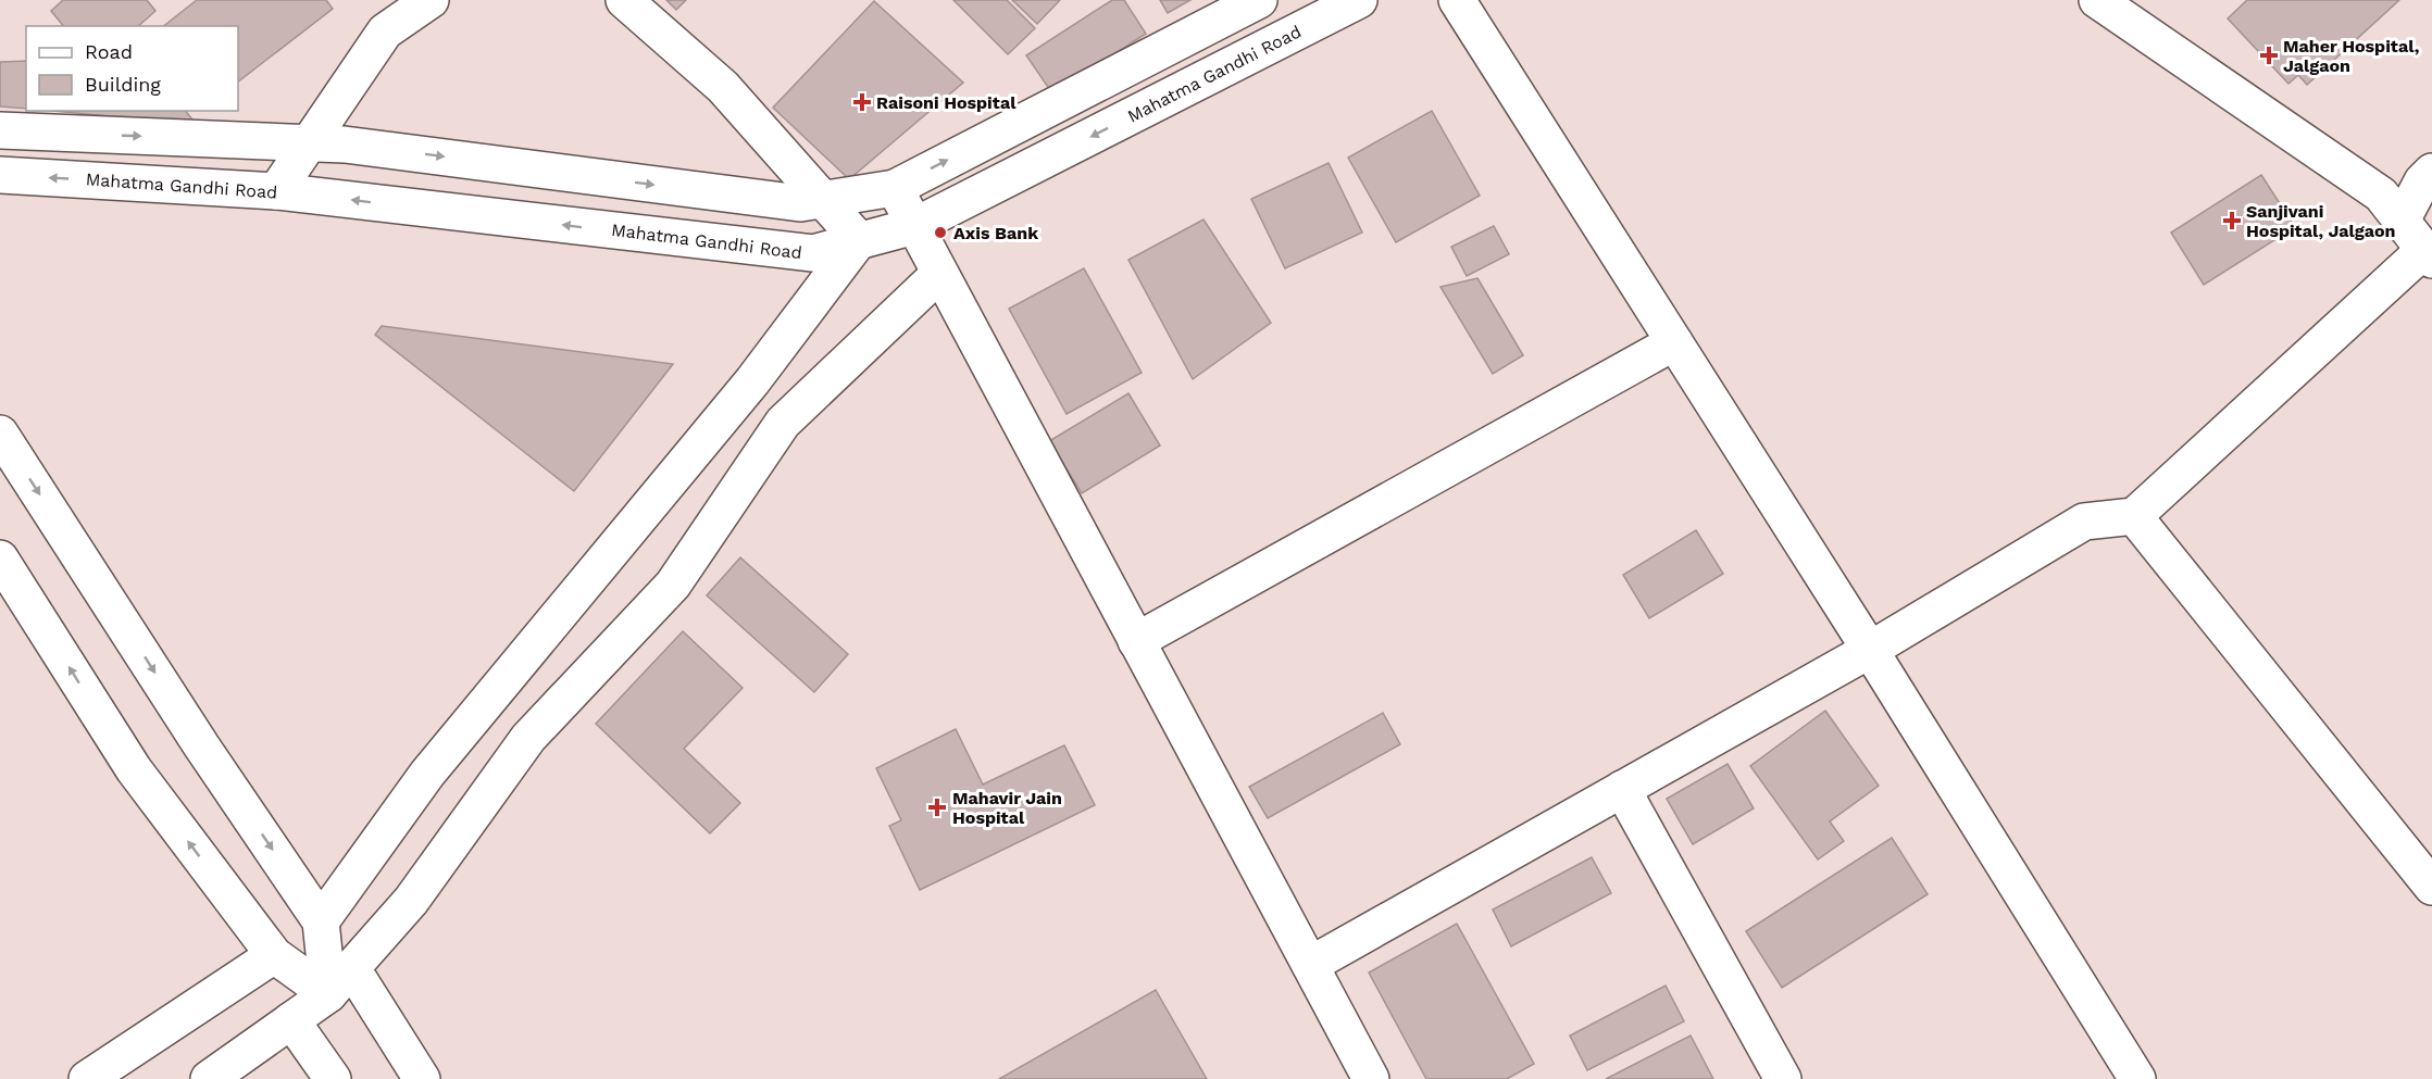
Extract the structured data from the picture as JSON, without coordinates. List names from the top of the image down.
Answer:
{
  "streets": {
    "street": ["Mahatma Gandhi Road"]
  },
  "places": {
    "health": [
      "Maher Hospital, Jalgaon",
      "Raisoni Hospital",
      "Sanjivani Hospital, Jalgaon",
      "Mahavir Jain Hospital"
    ],
    "other": ["Axis Bank"]
  },
  "legend": ["Road", "Building"]
}
